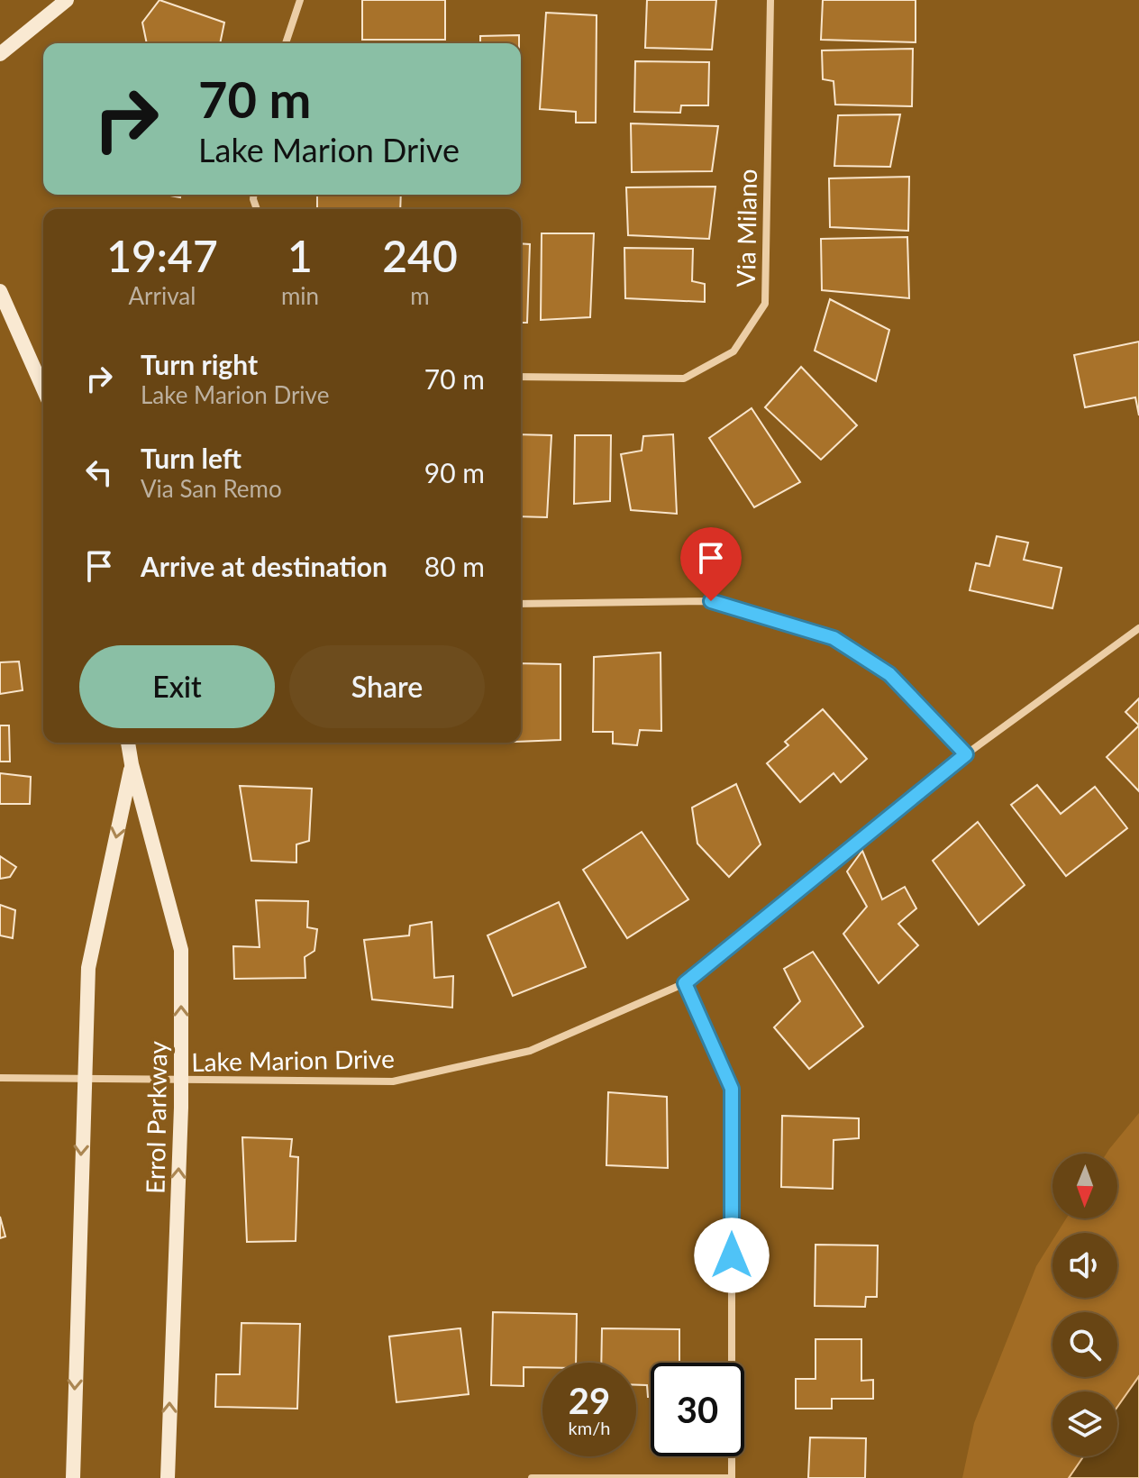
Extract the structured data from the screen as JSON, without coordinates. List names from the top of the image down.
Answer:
{
  "streets": {
    "street": ["Via Milano", "Lake Marion Drive", "Errol Parkway"]
  },
  "crossings": [
    ["Lake Marion Drive", "Errol Parkway"]
  ],
  "north": "bottom",
  "page": {
    "turn": ["70 m", "Lake Marion Drive"],
    "eta": [
      "19:47",
      "Arrival",
      "1",
      "min",
      "240",
      "m"
    ],
    "list": [
      {
        "name": "Turn right",
        "note": "Lake Marion Drive",
        "value": "70 m"
      },
      {
        "name": "Turn left",
        "note": "Via San Remo",
        "value": "90 m"
      },
      {
        "name": "Arrive at destination",
        "value": "80 m"
      }
    ],
    "buttons": ["Exit", "Share"],
    "speed": "29 km/h",
    "limit": "30"
  }
}
